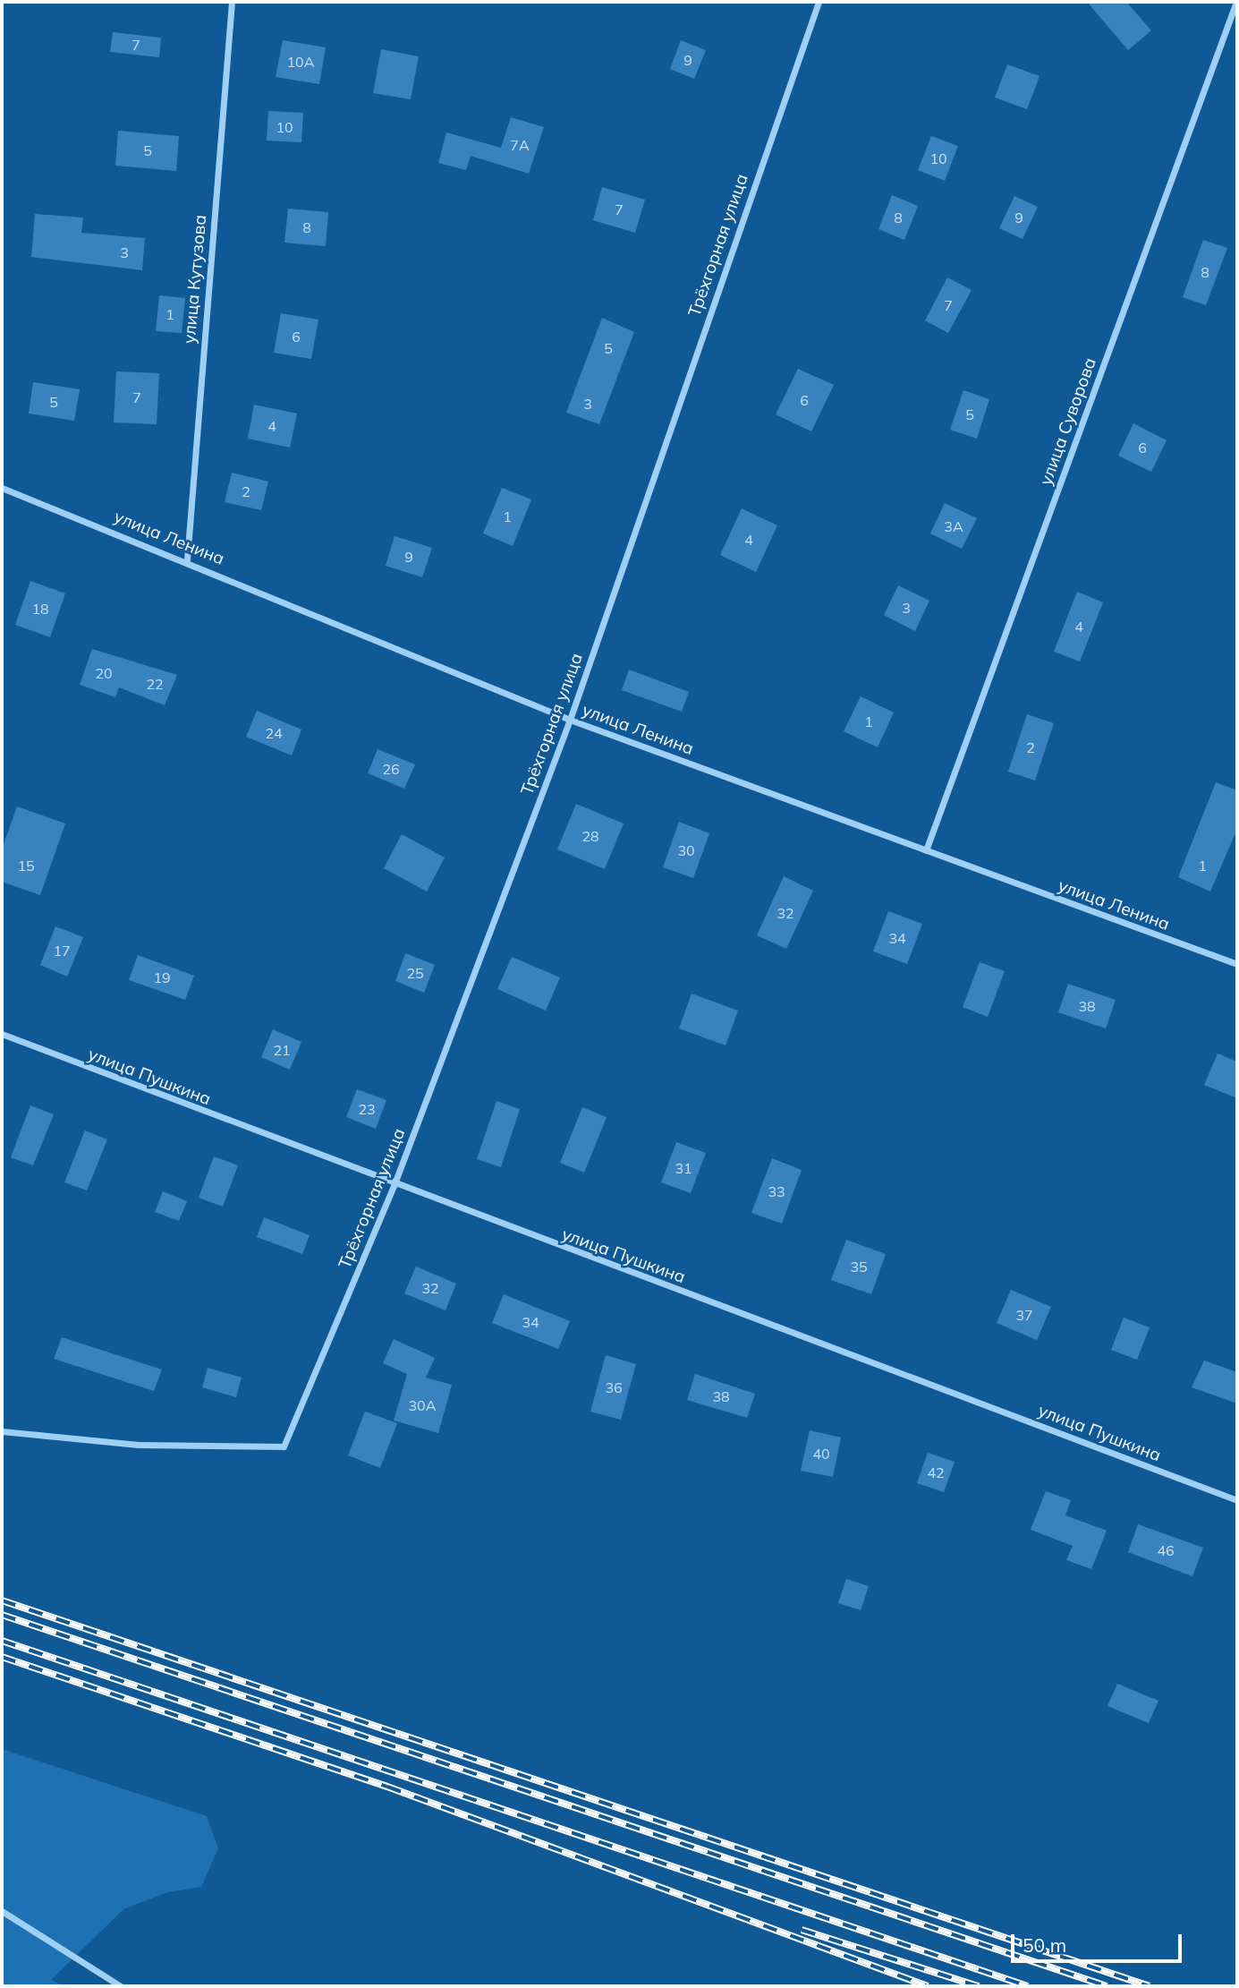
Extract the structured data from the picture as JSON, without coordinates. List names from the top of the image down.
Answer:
{
  "streets": {
    "street": [
      "Трёхгорная улица",
      "улица Кутузова",
      "улица Суворова",
      "улица Ленина",
      "улица Пушкина"
    ]
  },
  "crossings": [
    ["Трёхгорная улица", "улица Ленина"],
    ["Трёхгорная улица", "улица Пушкина"],
    ["улица Кутузова", "улица Ленина"],
    ["улица Суворова", "улица Ленина"]
  ],
  "house_numbers": [
    "7",
    "9",
    "10А",
    "10",
    "7А",
    "5",
    "10",
    "7",
    "8",
    "9",
    "8",
    "3",
    "8",
    "7",
    "1",
    "6",
    "5",
    "7",
    "6",
    "5",
    "3",
    "5",
    "4",
    "6",
    "2",
    "1",
    "3А",
    "4",
    "9",
    "3",
    "18",
    "4",
    "20",
    "22",
    "1",
    "24",
    "2",
    "26",
    "28",
    "30",
    "15",
    "1",
    "32",
    "34",
    "17",
    "25",
    "19",
    "38",
    "21",
    "23",
    "31",
    "33",
    "35",
    "32",
    "37",
    "34",
    "36",
    "38",
    "30А",
    "40",
    "42",
    "46"
  ],
  "scale_bar": "50 m"
}
